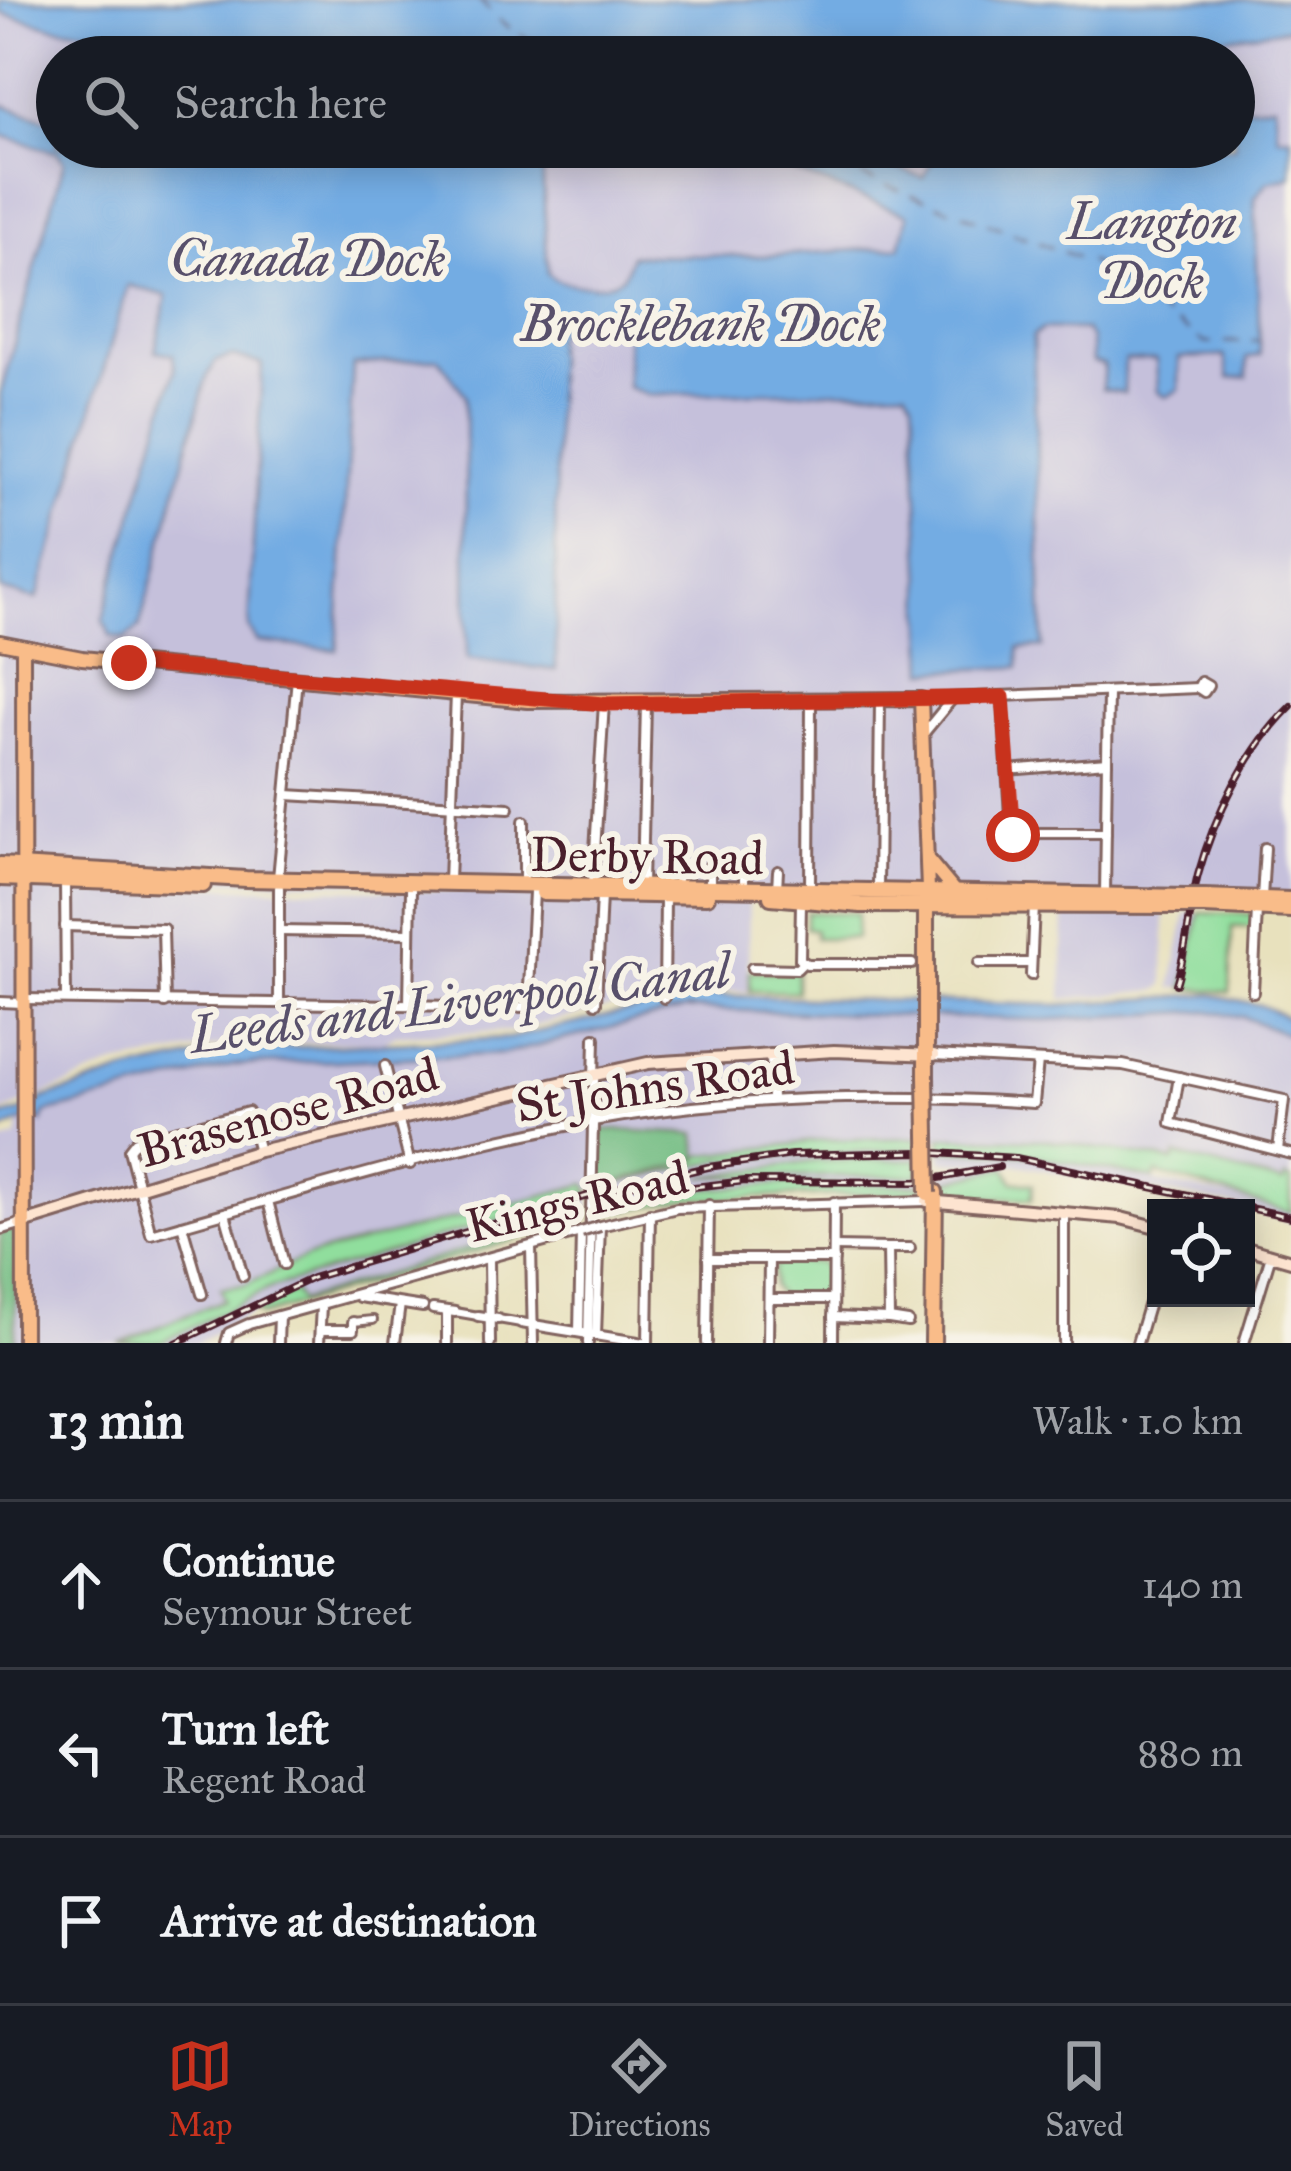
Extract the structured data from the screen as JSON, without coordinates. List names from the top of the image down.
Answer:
{
  "streets": {
    "highway": ["Derby Road"],
    "main road": ["Brasenose Road"],
    "street": ["St Johns Road", "Kings Road"]
  },
  "water": [
    "Langton Dock",
    "Canada Dock",
    "Brocklebank Dock",
    "Leeds and Liverpool Canal"
  ],
  "page": {
    "search": "Search here",
    "heading": ["13 min", "Walk · 1.0 km"],
    "list": [
      ["Continue", "Seymour Street", "140 m"],
      ["Turn left", "Regent Road", "880 m"],
      "Arrive at destination"
    ],
    "nav": ["Map", "Directions", "Saved"]
  }
}
